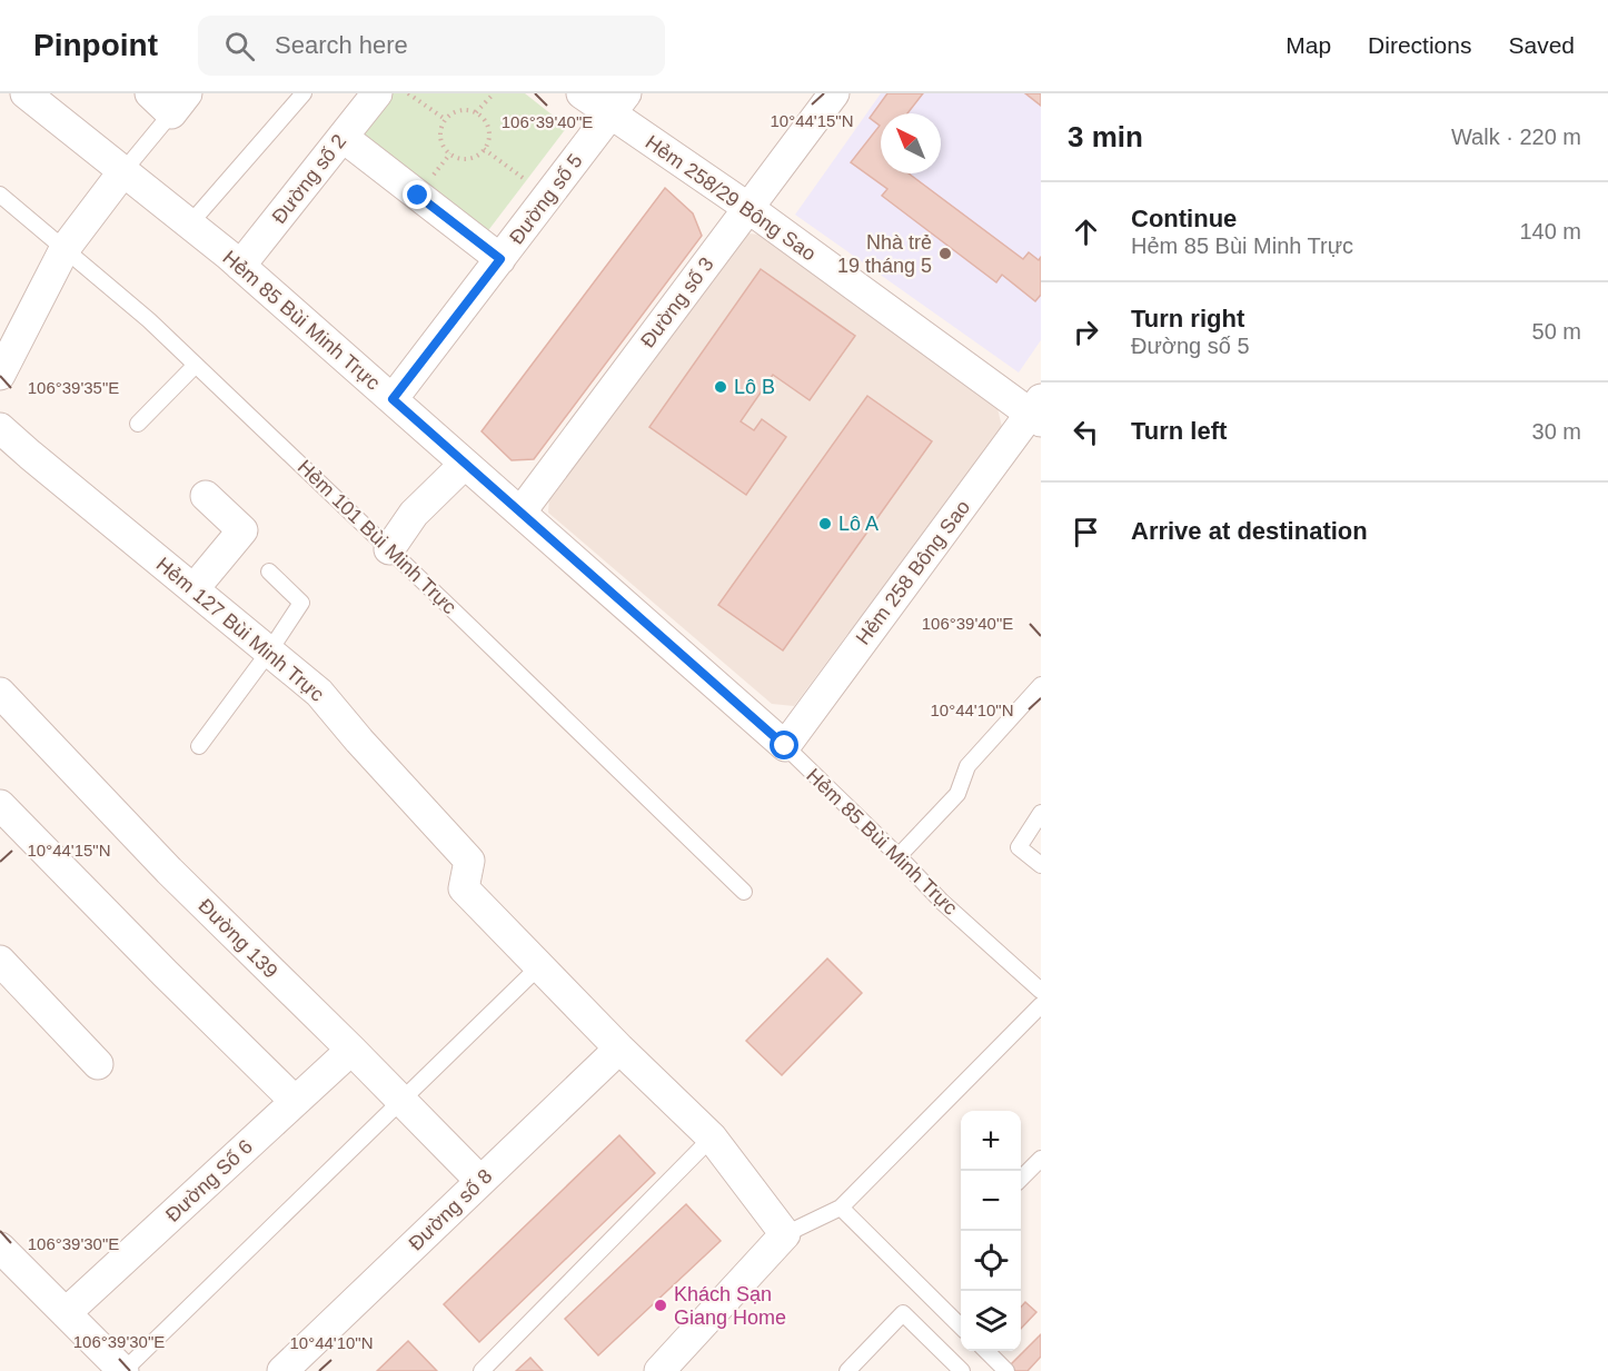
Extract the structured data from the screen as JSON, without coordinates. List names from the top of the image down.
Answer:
{
  "streets": {
    "street": [
      "Đường số 2",
      "Hẻm 258/29 Bông Sao",
      "Đường số 5",
      "Đường số 3",
      "Hẻm 85 Bùi Minh Trực",
      "Hẻm 258 Bông Sao",
      "Hẻm 127 Bùi Minh Trực",
      "Đường 139",
      "Đường Số 6",
      "Đường số 8"
    ],
    "lane": ["Hẻm 101 Bùi Minh Trực"]
  },
  "crossings": [
    ["Đường số 2", "Hẻm 85 Bùi Minh Trực"],
    ["Hẻm 258/29 Bông Sao", "Đường số 5"],
    ["Hẻm 258/29 Bông Sao", "Đường số 3"],
    ["Hẻm 258/29 Bông Sao", "Hẻm 258 Bông Sao"],
    ["Đường số 5", "Hẻm 85 Bùi Minh Trực"],
    ["Đường số 3", "Hẻm 85 Bùi Minh Trực"],
    ["Hẻm 85 Bùi Minh Trực", "Hẻm 258 Bông Sao"],
    ["Đường 139", "Đường Số 6"],
    ["Đường 139", "Đường số 8"]
  ],
  "places": [
    "Nhà trẻ 19 tháng 5",
    "Lô B",
    "Lô A",
    "Khách Sạn Giang Home"
  ],
  "north": "top left",
  "page": {
    "header": "Pinpoint",
    "search": "Search here",
    "nav": ["Map", "Directions", "Saved"],
    "heading": ["3 min", "Walk · 220 m"],
    "list": [
      ["Continue", "Hẻm 85 Bùi Minh Trực", "140 m"],
      ["Turn right", "Đường số 5", "50 m"],
      ["Turn left", "30 m"],
      "Arrive at destination"
    ],
    "map_buttons": ["+", "−"]
  },
  "coordinates": [
    "10°44'15\"N",
    "106°39'40\"E",
    "106°39'35\"E",
    "10°44'10\"N",
    "106°39'30\"E"
  ]
}
